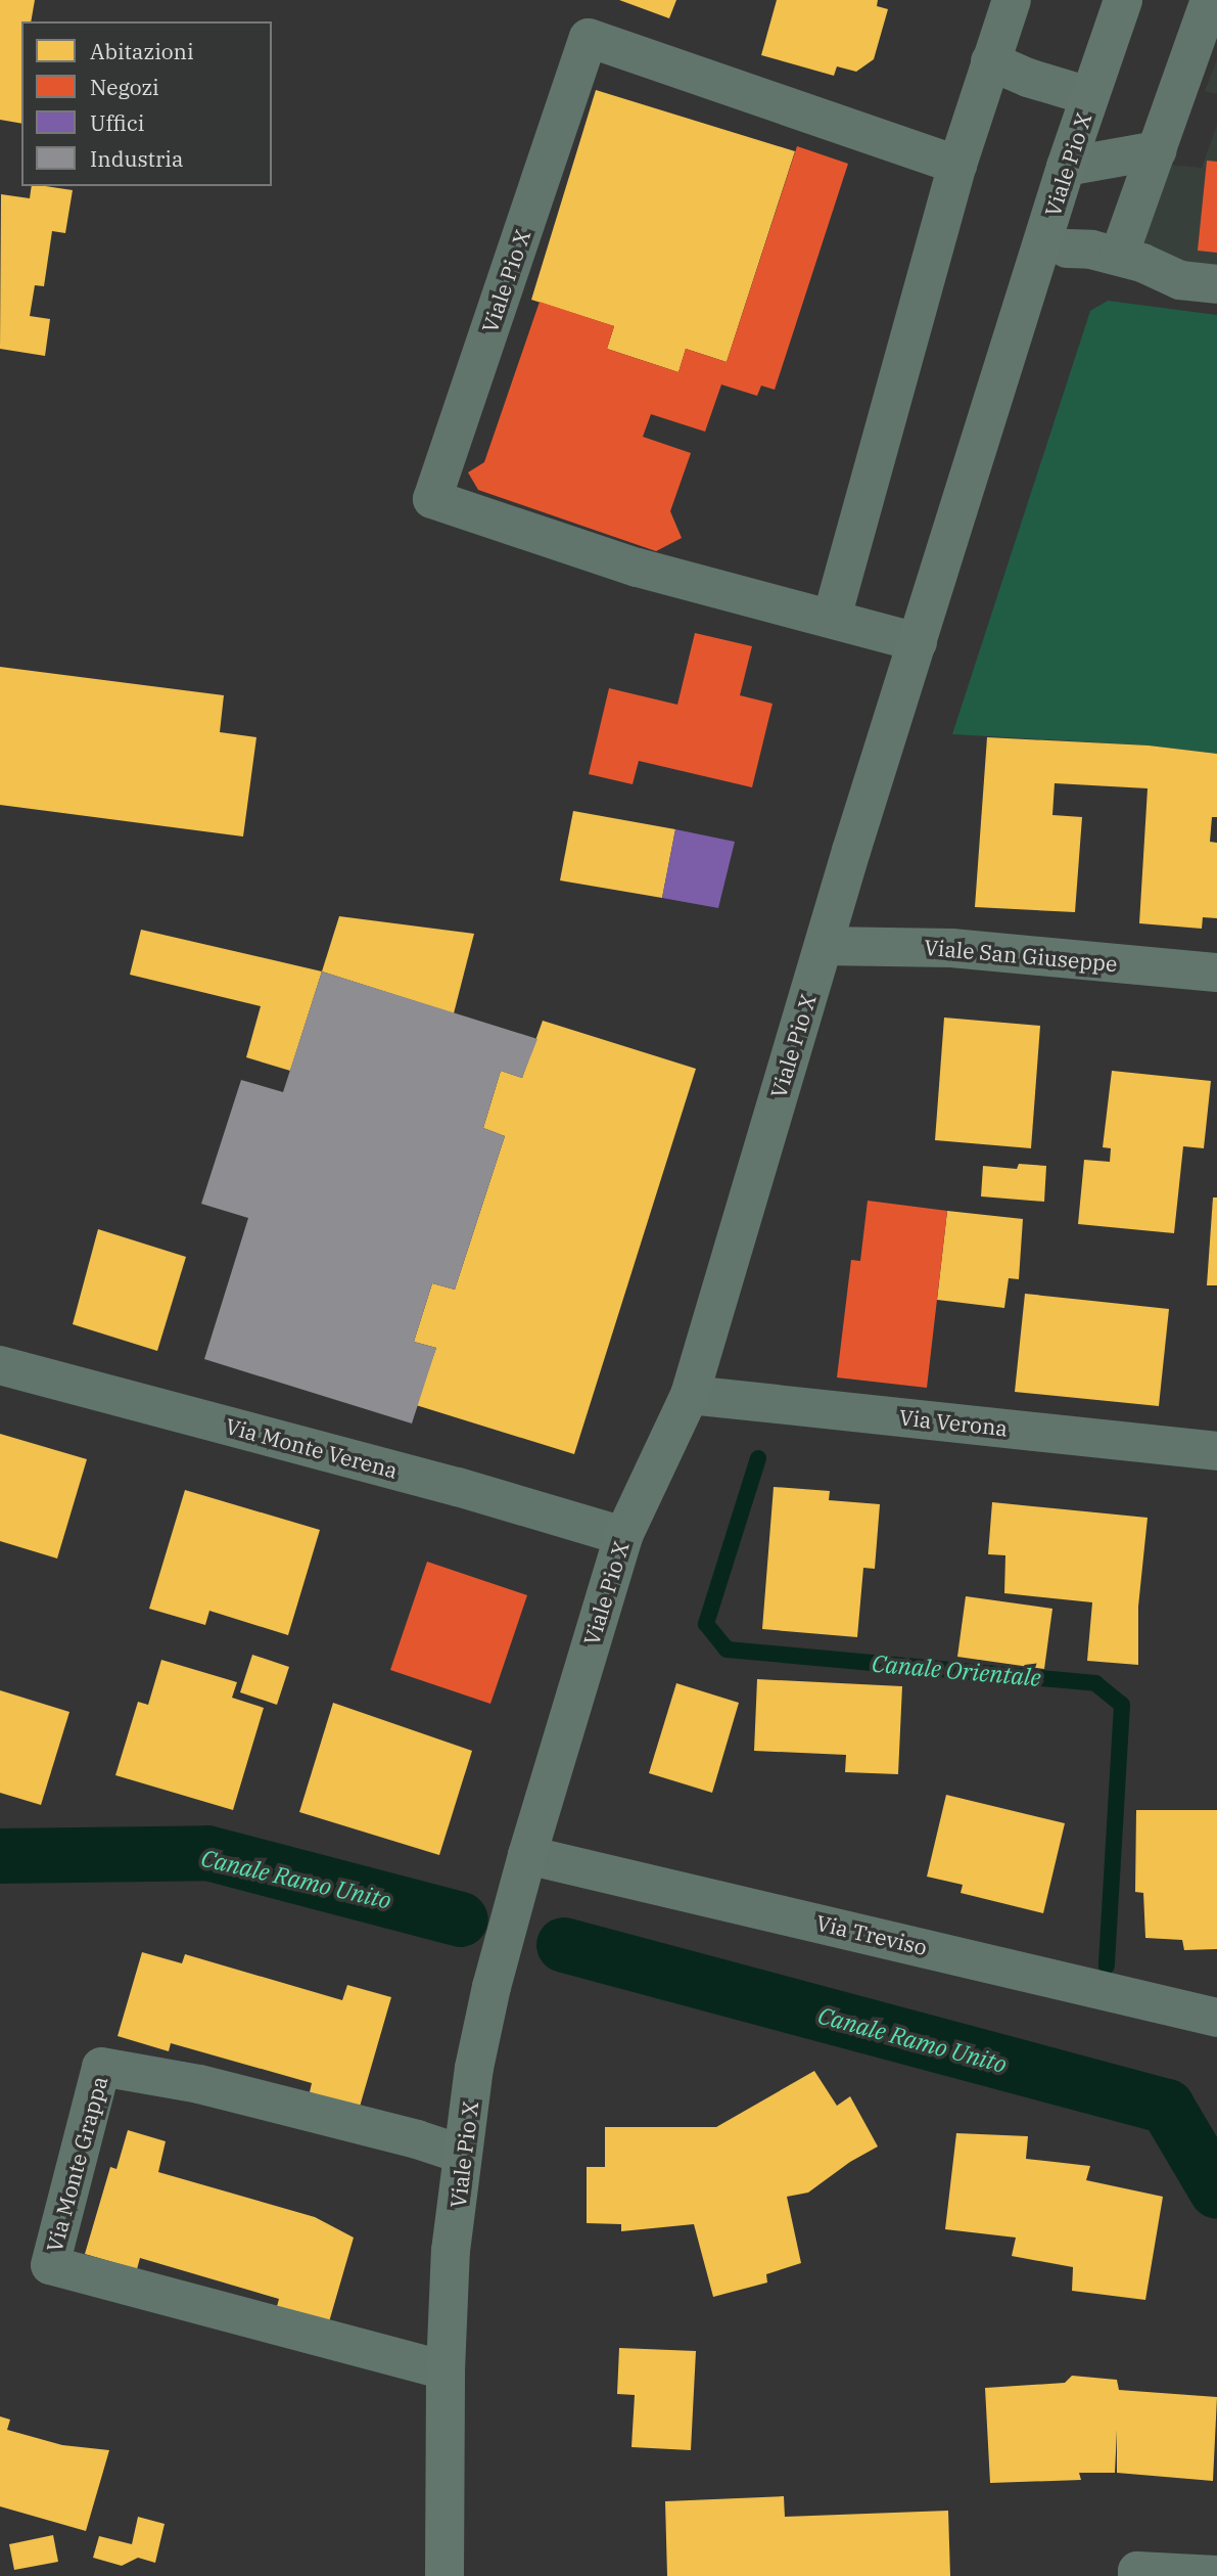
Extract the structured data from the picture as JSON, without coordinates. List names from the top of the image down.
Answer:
{
  "streets": {
    "main road": ["Viale Pio X", "Viale San Giuseppe"],
    "street": [
      "Via Verona",
      "Via Monte Verena",
      "Via Treviso",
      "Via Monte Grappa"
    ]
  },
  "crossings": [
    ["Viale Pio X", "Viale San Giuseppe"],
    ["Viale Pio X", "Via Verona"],
    ["Viale Pio X", "Via Monte Verena"],
    ["Viale Pio X", "Via Treviso"],
    ["Viale Pio X", "Via Monte Grappa"]
  ],
  "water": ["Canale Orientale", "Canale Ramo Unito"],
  "legend": [
    "Abitazioni",
    "Negozi",
    "Uffici",
    "Industria"
  ]
}
